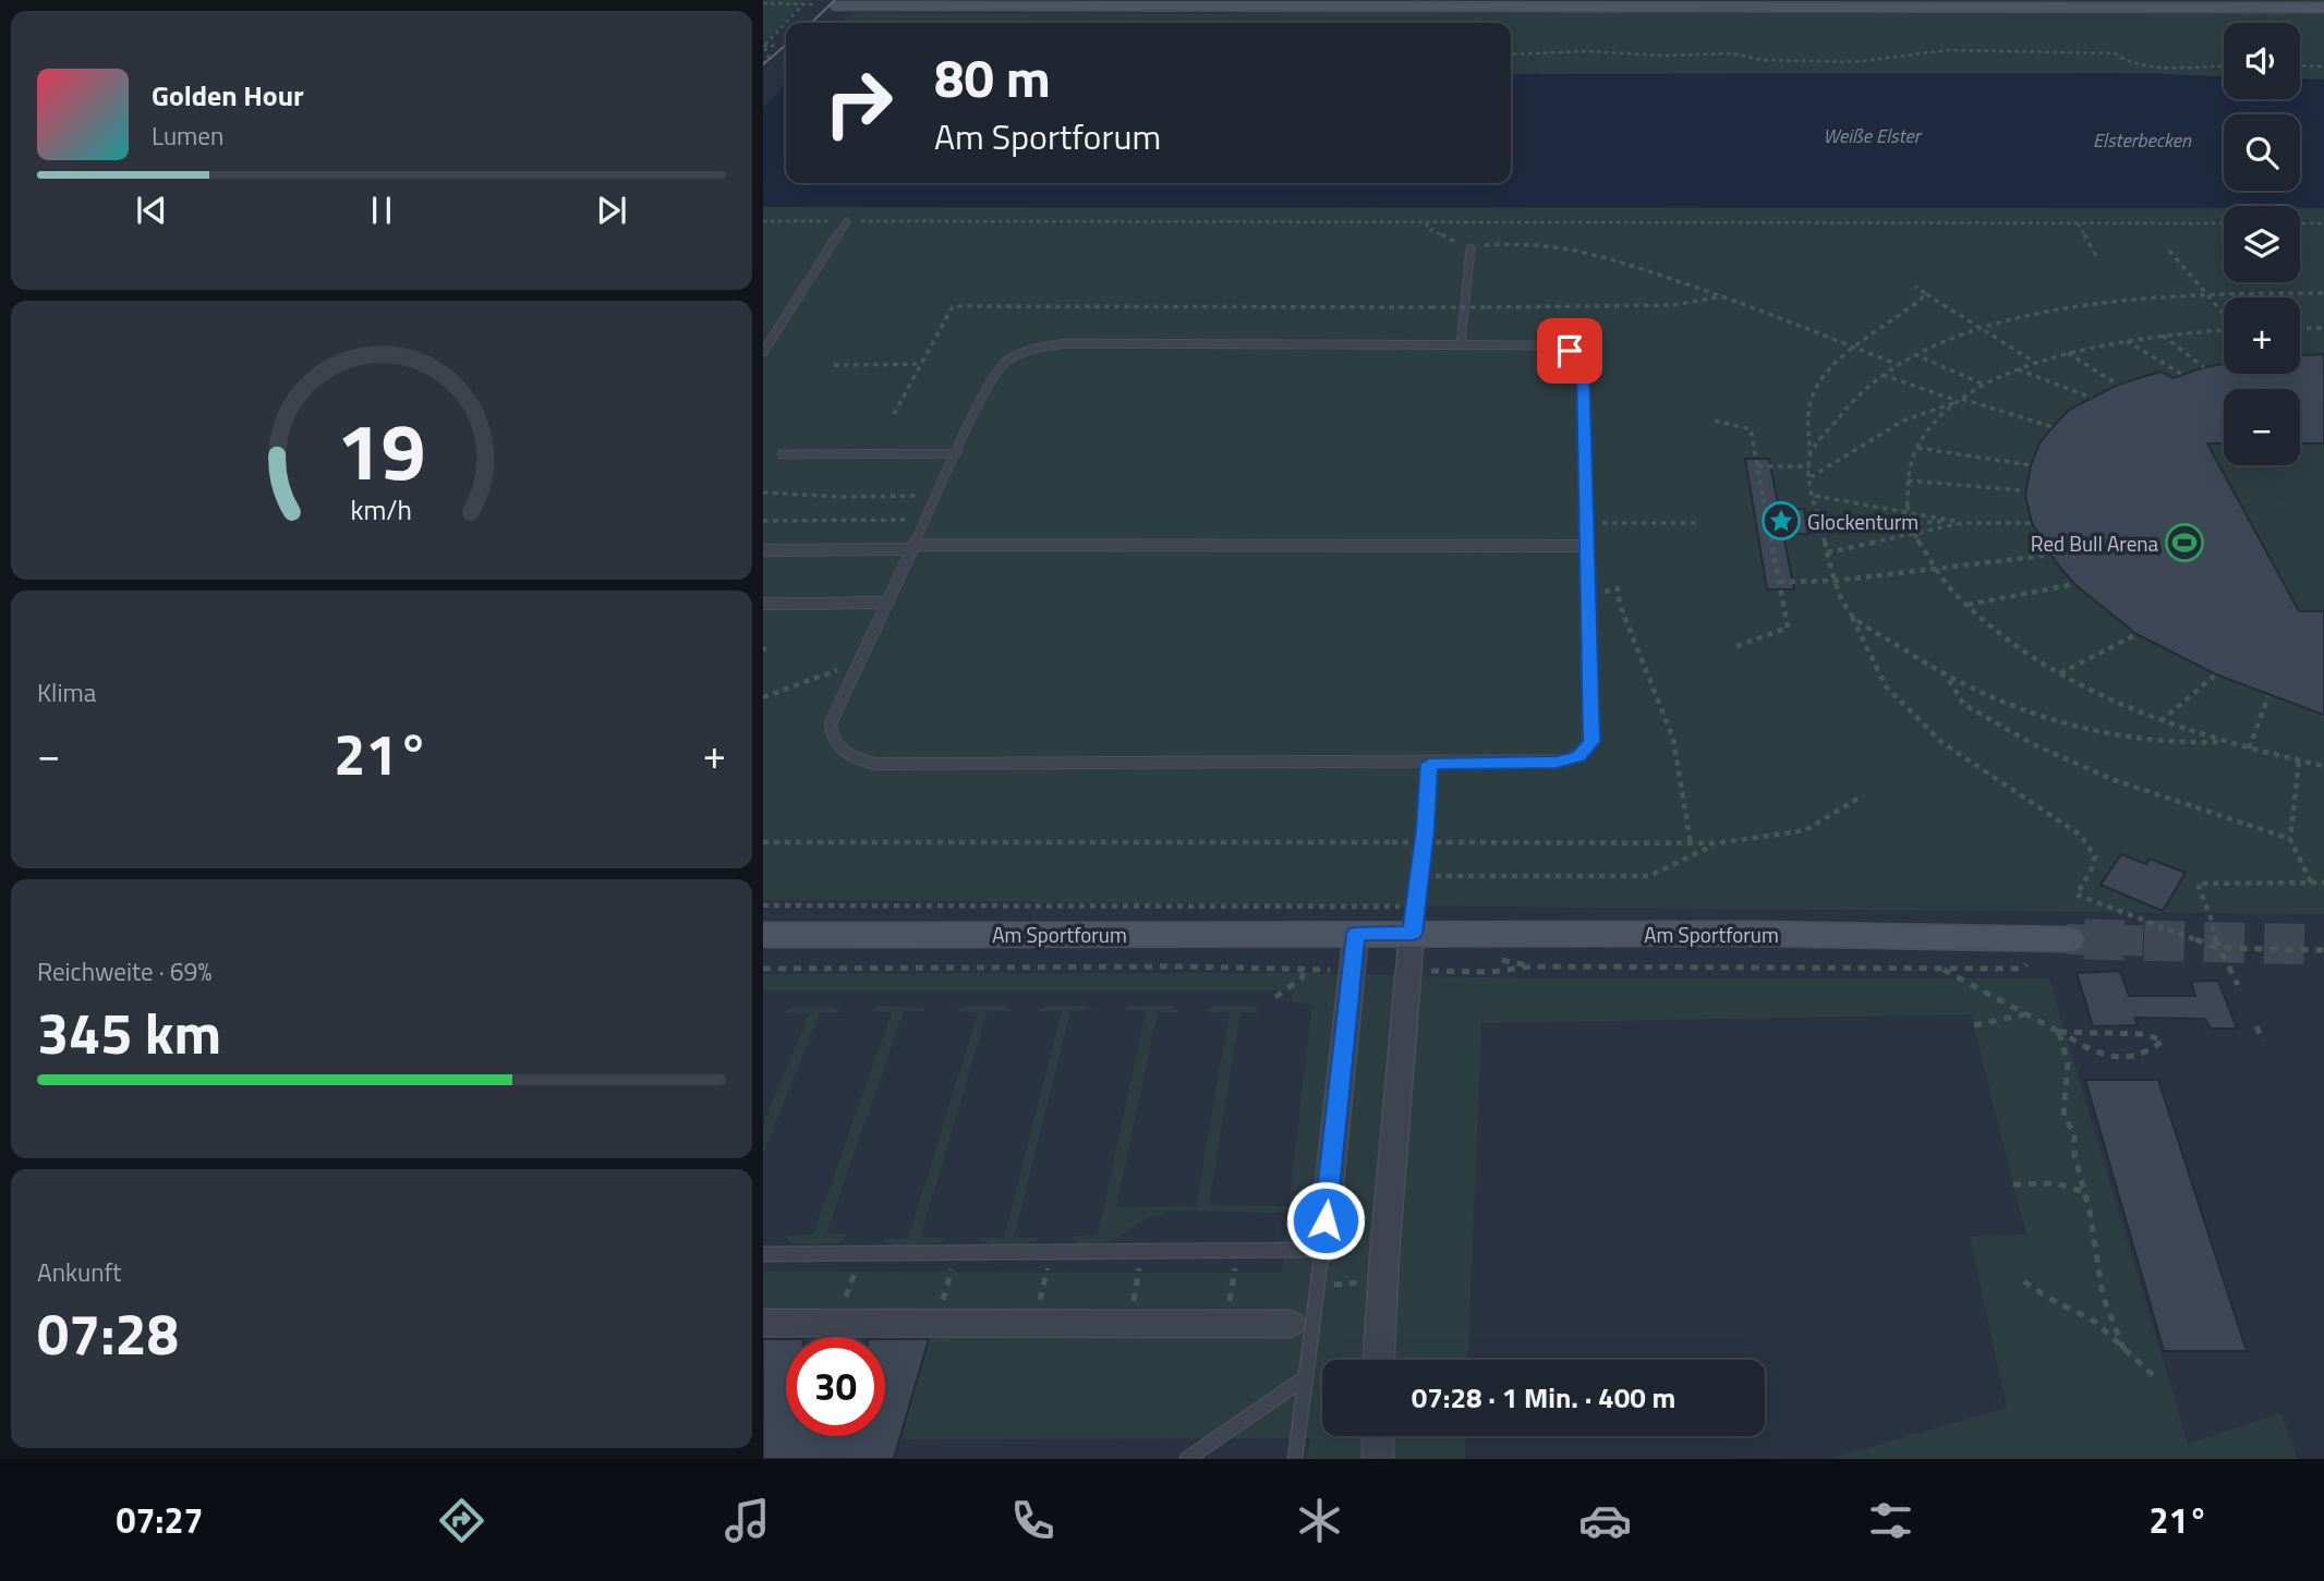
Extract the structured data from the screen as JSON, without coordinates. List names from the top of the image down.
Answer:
{
  "streets": {
    "street": ["Am Sportforum"]
  },
  "water": ["Weiße Elster", "Elsterbecken"],
  "places": {
    "place": ["Glockenturm"],
    "sports": ["Red Bull Arena"]
  },
  "page": {
    "map_buttons": ["+", "−"],
    "turn": ["80 m", "Am Sportforum"],
    "song": ["Golden Hour", "Lumen"],
    "tile": [
      "Klima",
      ["Reichweite · 69%", "345 km"],
      ["Ankunft", "07:28"]
    ],
    "heat": ["−", "21°", "+"],
    "limit": "30",
    "trip": "07:28 · 1 Min. · 400 m",
    "tabs": ["07:27", "21°"],
    "gauge": ["19", "km/h"]
  }
}
